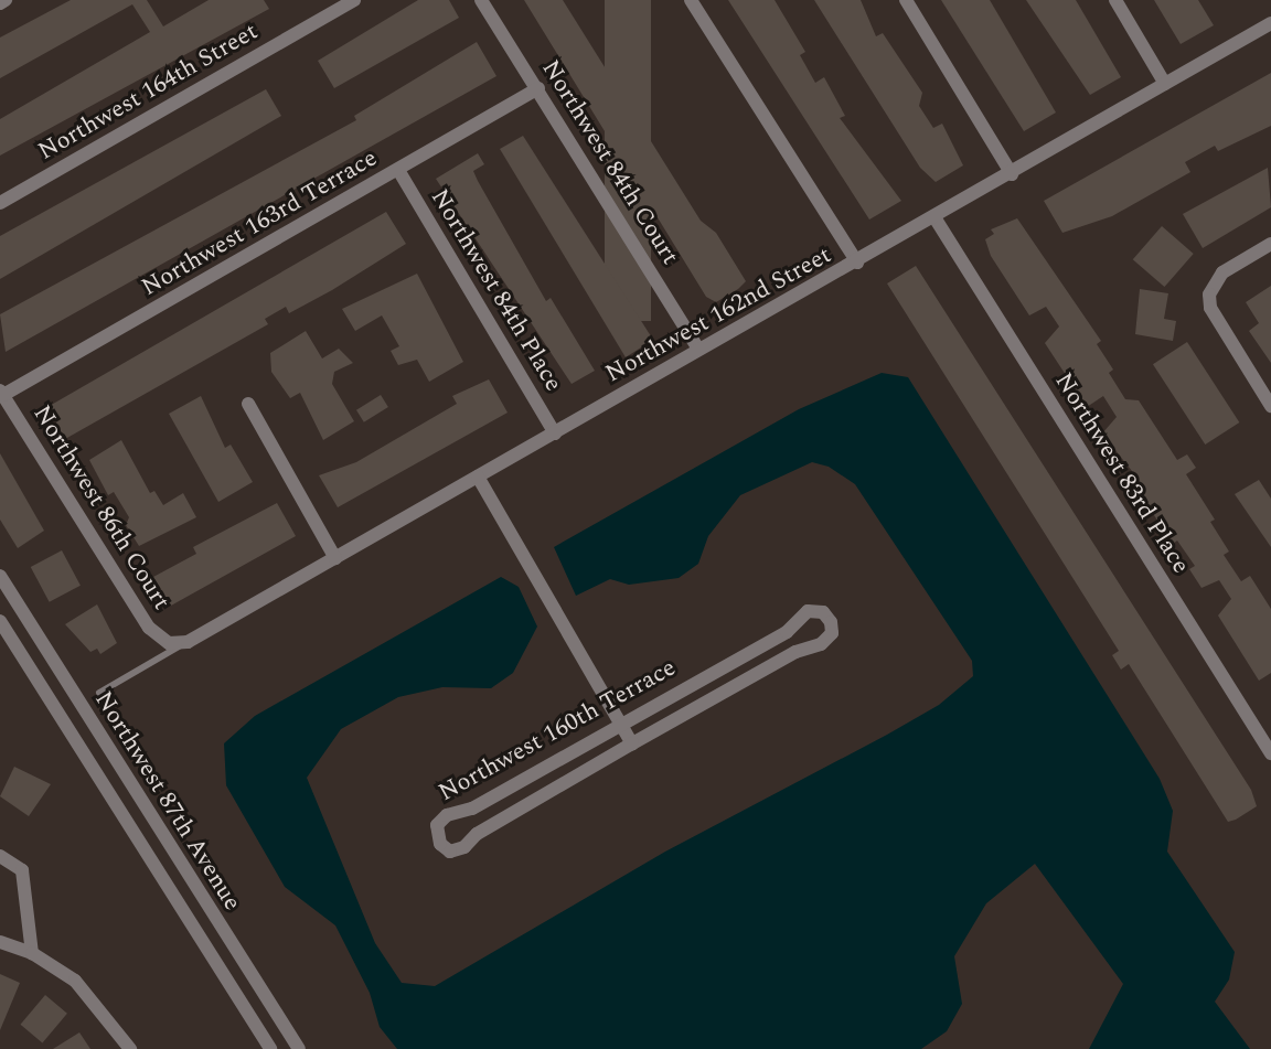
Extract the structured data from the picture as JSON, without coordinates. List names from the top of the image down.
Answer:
{
  "streets": {
    "street": [
      "Northwest 164th Street",
      "Northwest 84th Court",
      "Northwest 163rd Terrace",
      "Northwest 84th Place",
      "Northwest 162nd Street",
      "Northwest 83rd Place",
      "Northwest 86th Court",
      "Northwest 160th Terrace",
      "Northwest 87th Avenue"
    ]
  },
  "crossings": [
    ["Northwest 84th Court", "Northwest 163rd Terrace"],
    ["Northwest 84th Court", "Northwest 162nd Street"],
    ["Northwest 163rd Terrace", "Northwest 84th Place"],
    ["Northwest 163rd Terrace", "Northwest 86th Court"],
    ["Northwest 84th Place", "Northwest 162nd Street"],
    ["Northwest 162nd Street", "Northwest 83rd Place"],
    ["Northwest 162nd Street", "Northwest 86th Court"]
  ]
}
